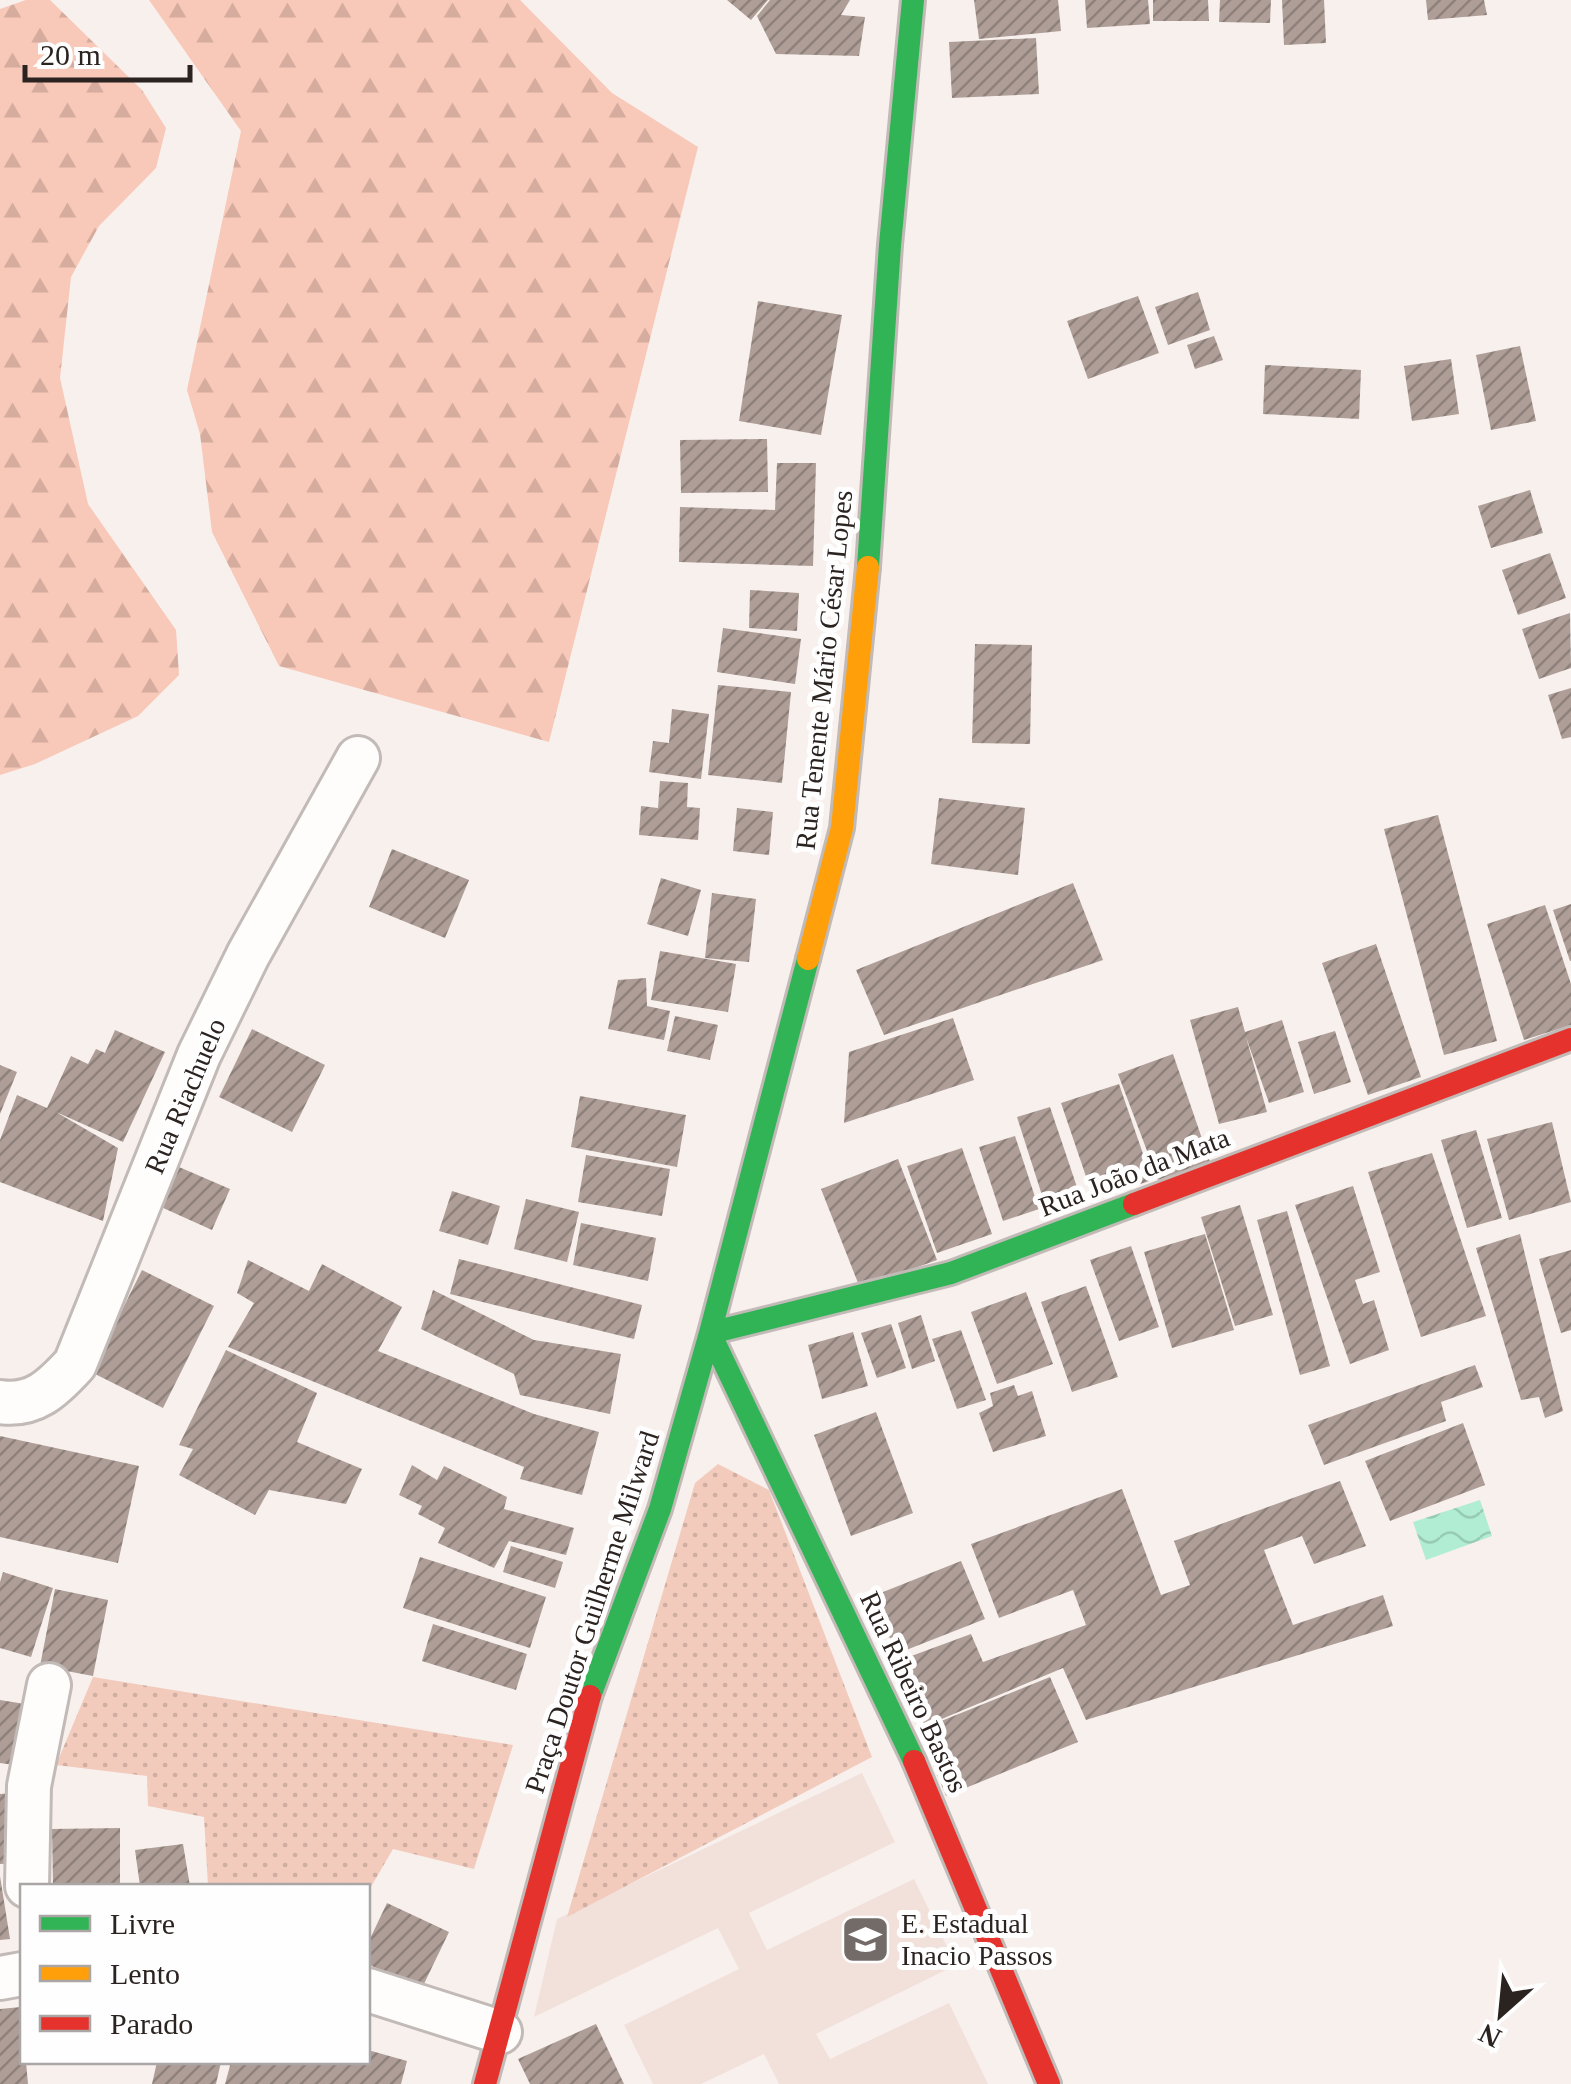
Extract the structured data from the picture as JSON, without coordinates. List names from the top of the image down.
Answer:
{
  "streets": {
    "main road": [
      "Rua Tenente Mário César Lopes",
      "Rua João da Mata",
      "Praça Doutor Guilherme Milward",
      "Rua Ribeiro Bastos"
    ],
    "street": ["Rua Riachuelo"]
  },
  "crossings": [
    ["Rua Tenente Mário César Lopes", "Rua João da Mata"],
    ["Rua Tenente Mário César Lopes", "Praça Doutor Guilherme Milward"],
    ["Rua Tenente Mário César Lopes", "Rua Ribeiro Bastos"],
    ["Rua João da Mata", "Praça Doutor Guilherme Milward"],
    ["Rua João da Mata", "Rua Ribeiro Bastos"],
    ["Praça Doutor Guilherme Milward", "Rua Ribeiro Bastos"]
  ],
  "places": {
    "school or university": ["E. Estadual Inacio Passos"]
  },
  "legend": ["Livre", "Lento", "Parado"],
  "scale_bar": "20 m",
  "north": "bottom left"
}
